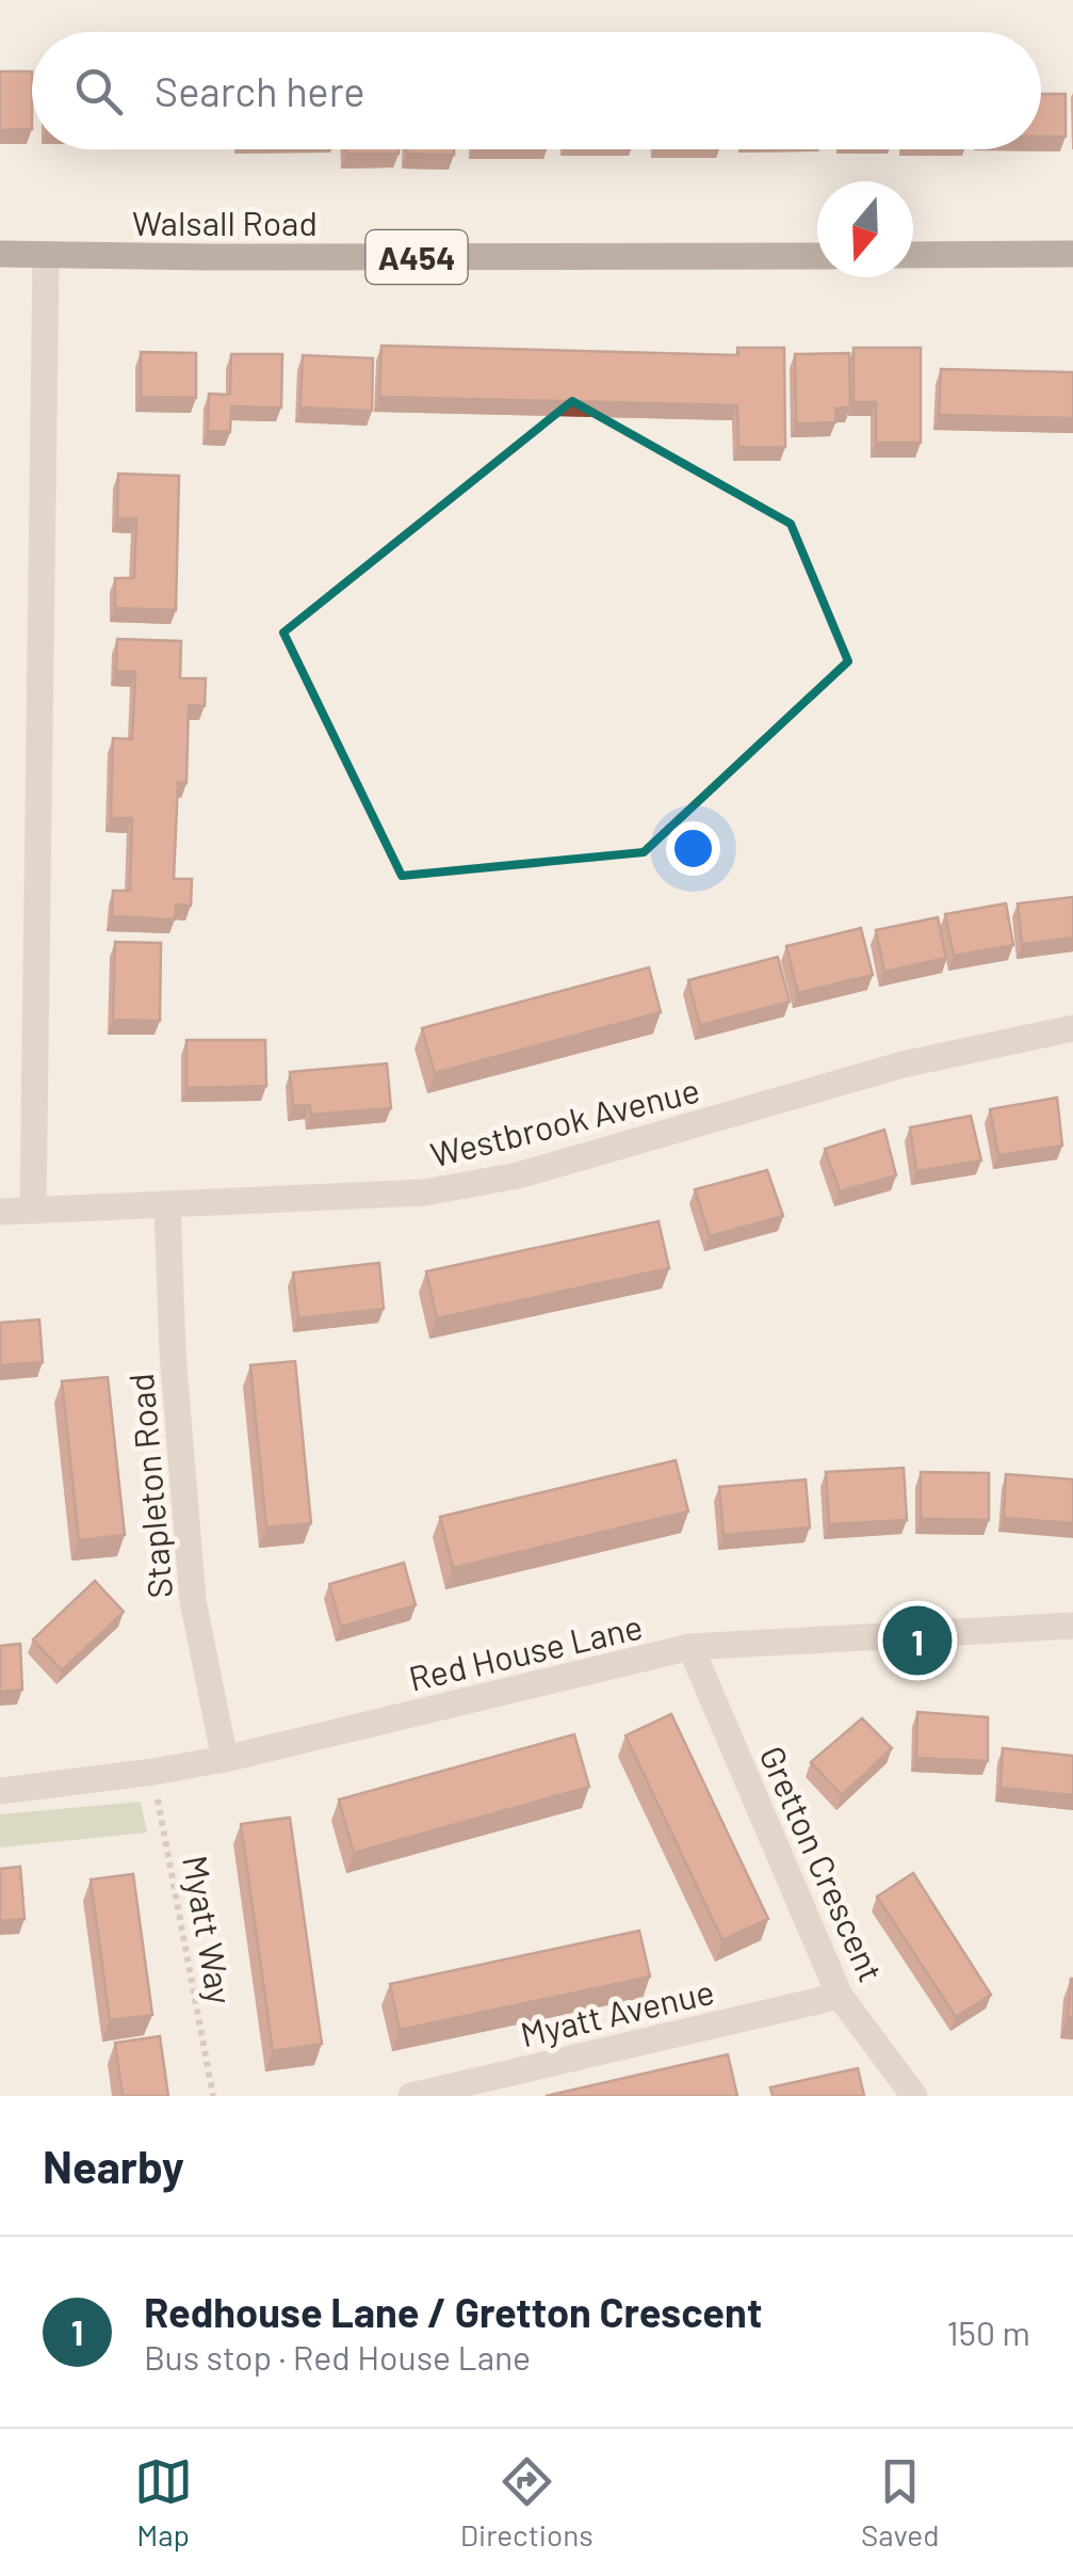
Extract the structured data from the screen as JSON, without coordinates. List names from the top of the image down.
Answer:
{
  "streets": {
    "main road": ["Walsall Road", "A454"],
    "street": [
      "Westbrook Avenue",
      "Stapleton Road",
      "Red House Lane",
      "Gretton Crescent",
      "Myatt Avenue"
    ],
    "path": ["Myatt Way"]
  },
  "crossings": [
    ["Westbrook Avenue", "Stapleton Road"],
    ["Stapleton Road", "Red House Lane"],
    ["Red House Lane", "Gretton Crescent"],
    ["Red House Lane", "Myatt Way"],
    ["Gretton Crescent", "Myatt Avenue"]
  ],
  "north": "bottom",
  "page": {
    "search": "Search here",
    "pins": "1",
    "heading": "Nearby",
    "list": [
      {
        "mark": "1",
        "name": "Redhouse Lane / Gretton Crescent",
        "note": "Bus stop · Red House Lane",
        "value": "150 m"
      }
    ],
    "nav": ["Map", "Directions", "Saved"]
  }
}
